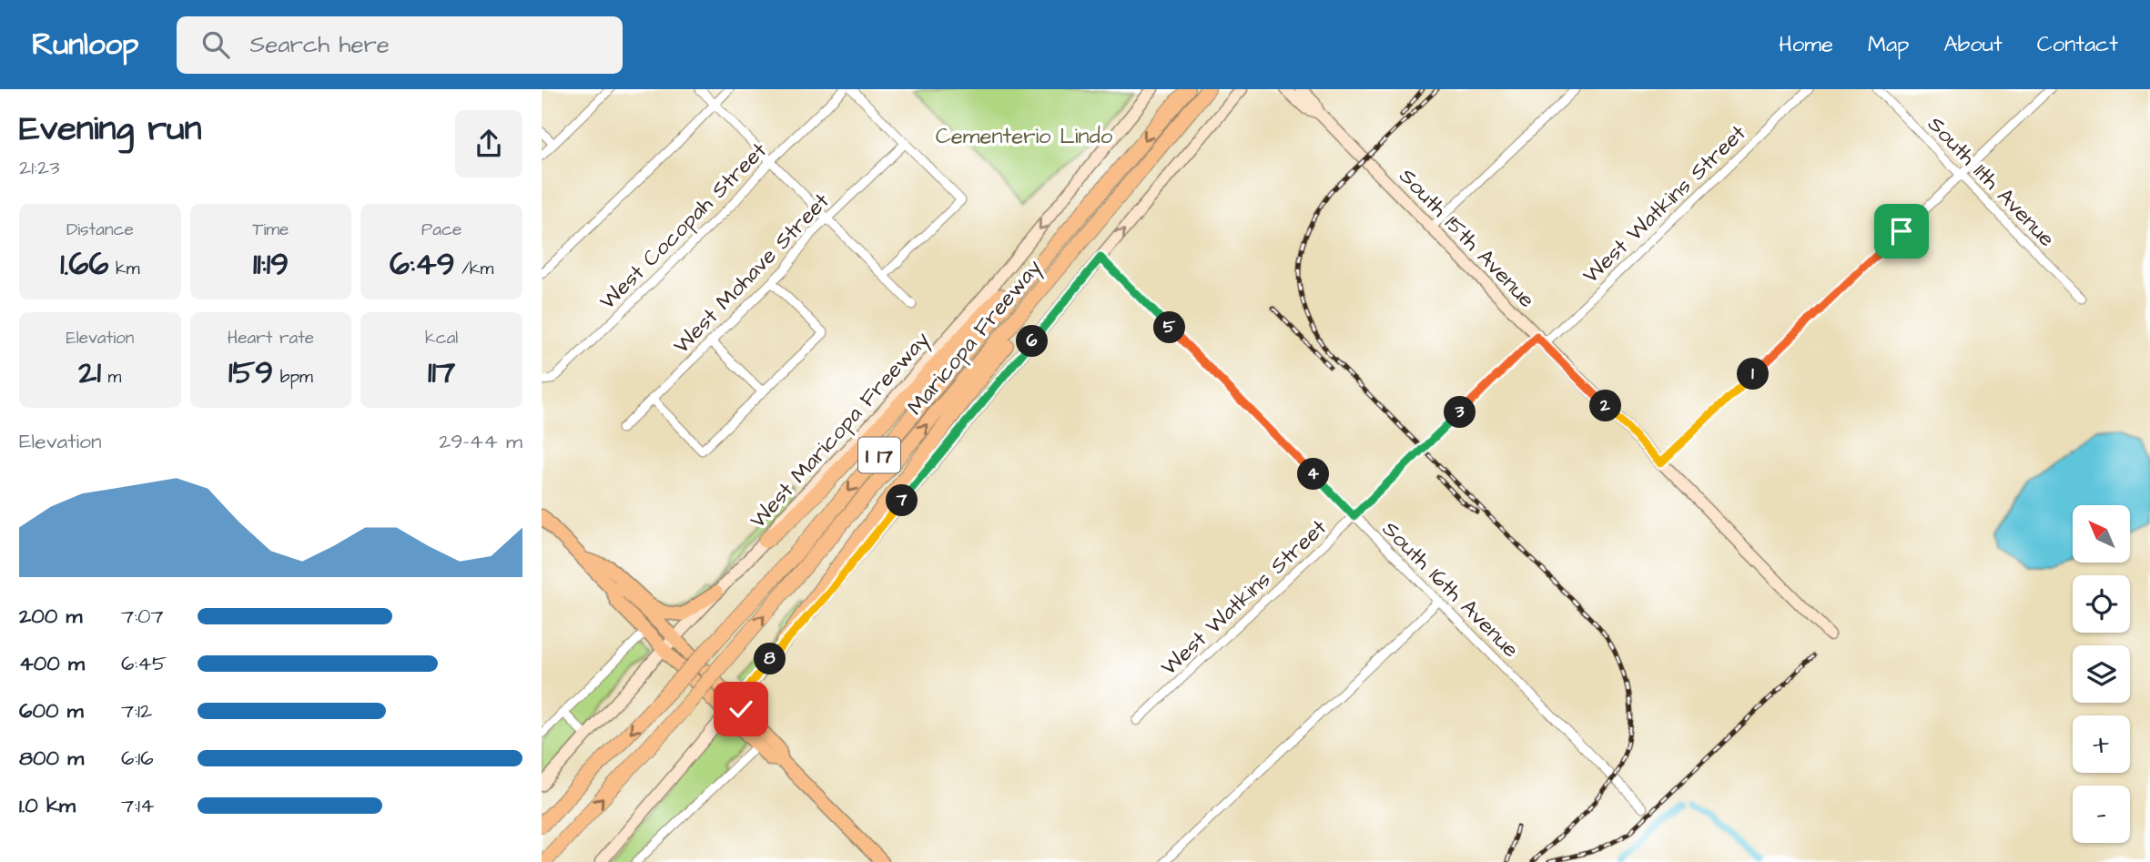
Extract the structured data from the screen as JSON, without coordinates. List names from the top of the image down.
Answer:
{
  "streets": {
    "highway": ["Maricopa Freeway", "I 17"],
    "main road": ["South 15th Avenue", "West Maricopa Freeway"],
    "street": [
      "South 11th Avenue",
      "West Watkins Street",
      "West Cocopah Street",
      "West Mohave Street",
      "South 16th Avenue"
    ]
  },
  "crossings": [
    ["West Watkins Street", "South 15th Avenue"],
    ["West Watkins Street", "South 16th Avenue"]
  ],
  "parks": ["Cementerio Lindo"],
  "north": "top left",
  "page": {
    "header": "Runloop",
    "search": "Search here",
    "nav": [
      "Home",
      "Map",
      "About",
      "Contact"
    ],
    "heading": ["Evening run", "21:23"],
    "stats": [
      ["Distance", "1.66 km"],
      ["Time", "11:19"],
      ["Pace", "6:49 /km"],
      ["Elevation", "21 m"],
      ["Heart rate", "159 bpm"],
      ["kcal", "117"]
    ],
    "pins": [
      "5",
      "6",
      "1",
      "2",
      "3",
      "4",
      "7",
      "8"
    ],
    "chart": ["Elevation", "29–44 m"],
    "map_buttons": ["+", "−"],
    "list": [
      {
        "name": "200 m",
        "note": "7:07"
      },
      {
        "name": "400 m",
        "note": "6:45"
      },
      {
        "name": "600 m",
        "note": "7:12"
      },
      {
        "name": "800 m",
        "note": "6:16"
      },
      {
        "name": "1.0 km",
        "note": "7:14"
      }
    ]
  }
}
